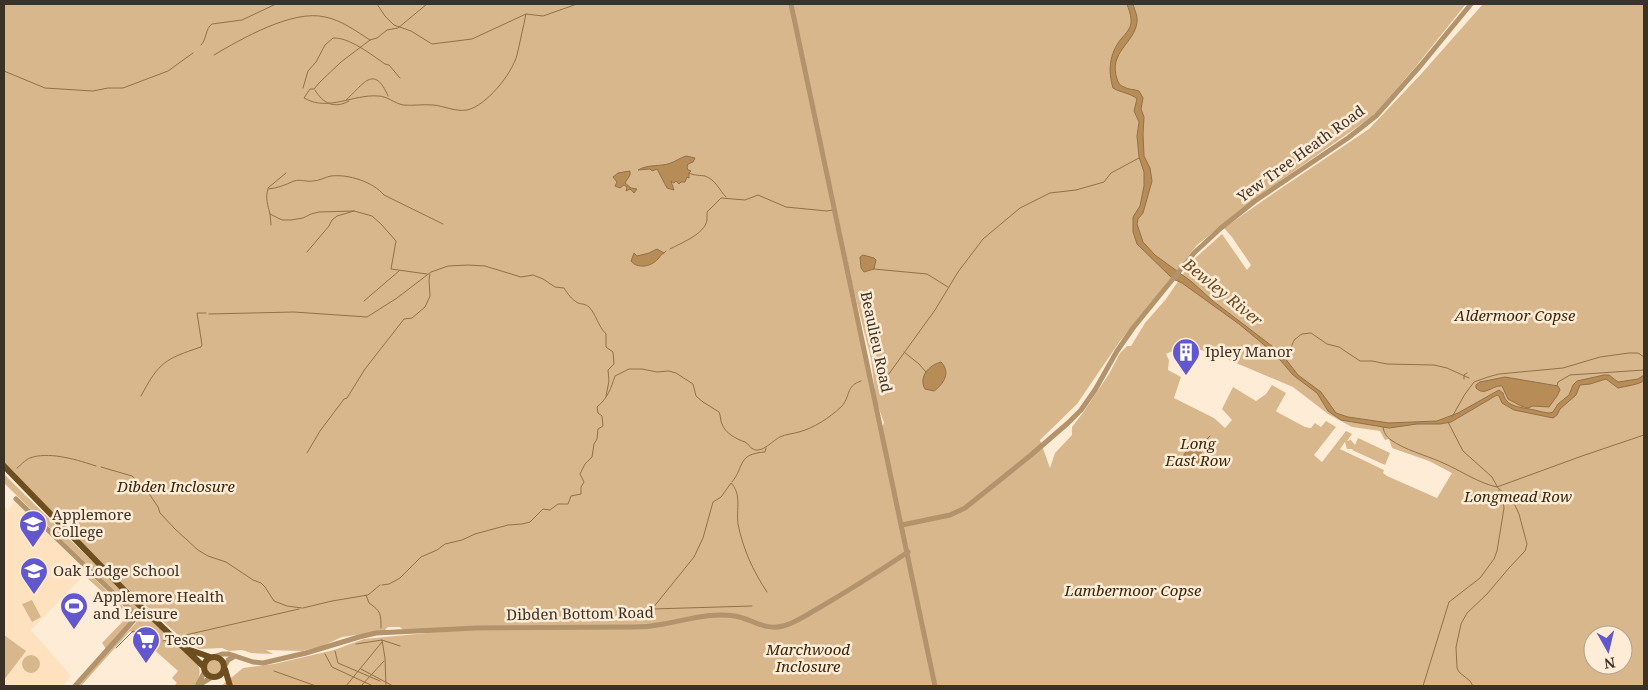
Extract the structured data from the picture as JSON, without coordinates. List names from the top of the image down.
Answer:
{
  "streets": {
    "street": ["Yew Tree Heath Road", "Beaulieu Road", "Dibden Bottom Road"]
  },
  "crossings": [
    ["Yew Tree Heath Road", "Beaulieu Road"],
    ["Beaulieu Road", "Dibden Bottom Road"]
  ],
  "water": ["Bewley River"],
  "parks": [
    "Aldermoor Copse",
    "Long East Row",
    "Dibden Inclosure",
    "Longmead Row",
    "Lambermoor Copse",
    "Marchwood Inclosure"
  ],
  "places": {
    "building": ["Ipley Manor"],
    "school or university": ["Applemore College", "Oak Lodge School"],
    "sports": ["Applemore Health and Leisure"],
    "supermarket": ["Tesco"]
  },
  "north": "bottom"
}
